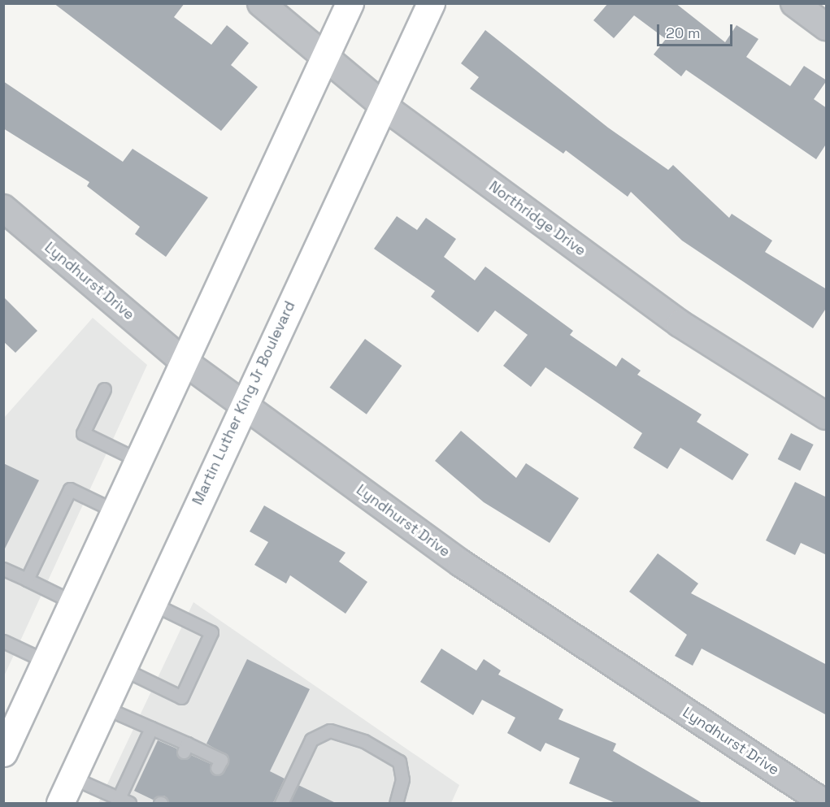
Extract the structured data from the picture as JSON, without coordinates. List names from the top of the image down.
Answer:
{
  "streets": {
    "main road": ["Martin Luther King Jr Boulevard"],
    "street": ["Northridge Drive", "Lyndhurst Drive"]
  },
  "crossings": [
    ["Northridge Drive", "Martin Luther King Jr Boulevard"],
    ["Lyndhurst Drive", "Martin Luther King Jr Boulevard"]
  ],
  "scale_bar": "20 m"
}
